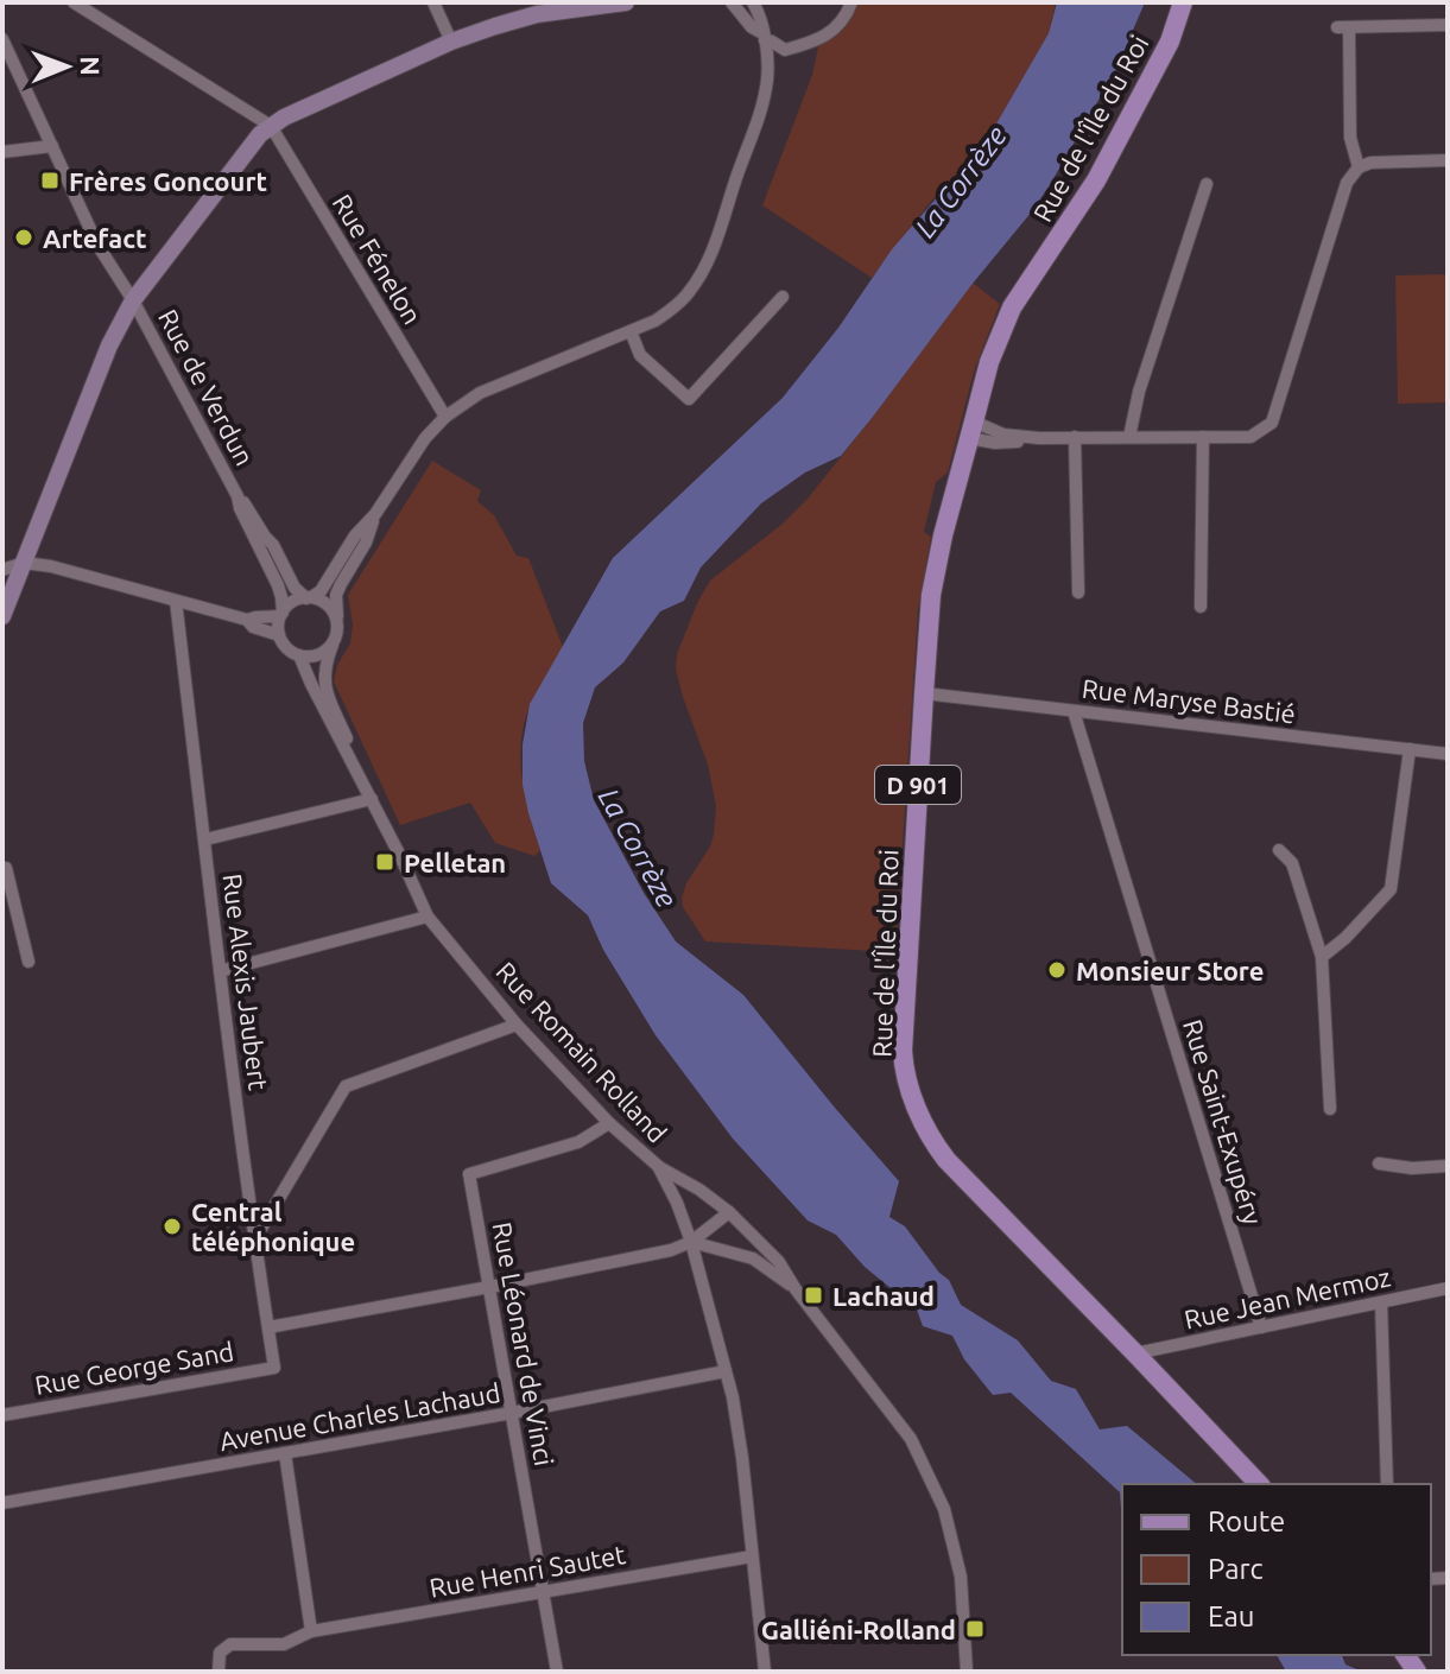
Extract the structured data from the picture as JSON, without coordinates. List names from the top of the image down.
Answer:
{
  "streets": {
    "main road": ["Rue de l'Île du Roi", "D 901"],
    "street": [
      "Rue Fénelon",
      "Rue de Verdun",
      "Rue Maryse Bastié",
      "Rue Alexis Jaubert",
      "Rue Romain Rolland",
      "Rue Saint-Exupéry",
      "Rue Jean Mermoz",
      "Rue Léonard de Vinci",
      "Rue George Sand",
      "Avenue Charles Lachaud",
      "Rue Henri Sautet"
    ]
  },
  "crossings": [
    ["Rue de l'Île du Roi", "Rue Maryse Bastié"],
    ["Rue de l'Île du Roi", "Rue Jean Mermoz"],
    ["Rue de Verdun", "Rue Romain Rolland"],
    ["Rue Maryse Bastié", "Rue Saint-Exupéry"],
    ["Rue Alexis Jaubert", "Rue George Sand"],
    ["Rue Romain Rolland", "Rue Léonard de Vinci"],
    ["Rue Romain Rolland", "Avenue Charles Lachaud"],
    ["Rue Romain Rolland", "Rue Henri Sautet"],
    ["Rue Saint-Exupéry", "Rue Jean Mermoz"],
    ["Rue Léonard de Vinci", "Avenue Charles Lachaud"],
    ["Rue Léonard de Vinci", "Rue Henri Sautet"]
  ],
  "water": ["La Corrèze"],
  "places": {
    "transit": [
      "Frères Goncourt",
      "Pelletan",
      "Lachaud",
      "Galliéni-Rolland"
    ],
    "other": ["Artefact", "Monsieur Store", "Central téléphonique"]
  },
  "legend": ["Route", "Parc", "Eau"],
  "north": "right"
}
